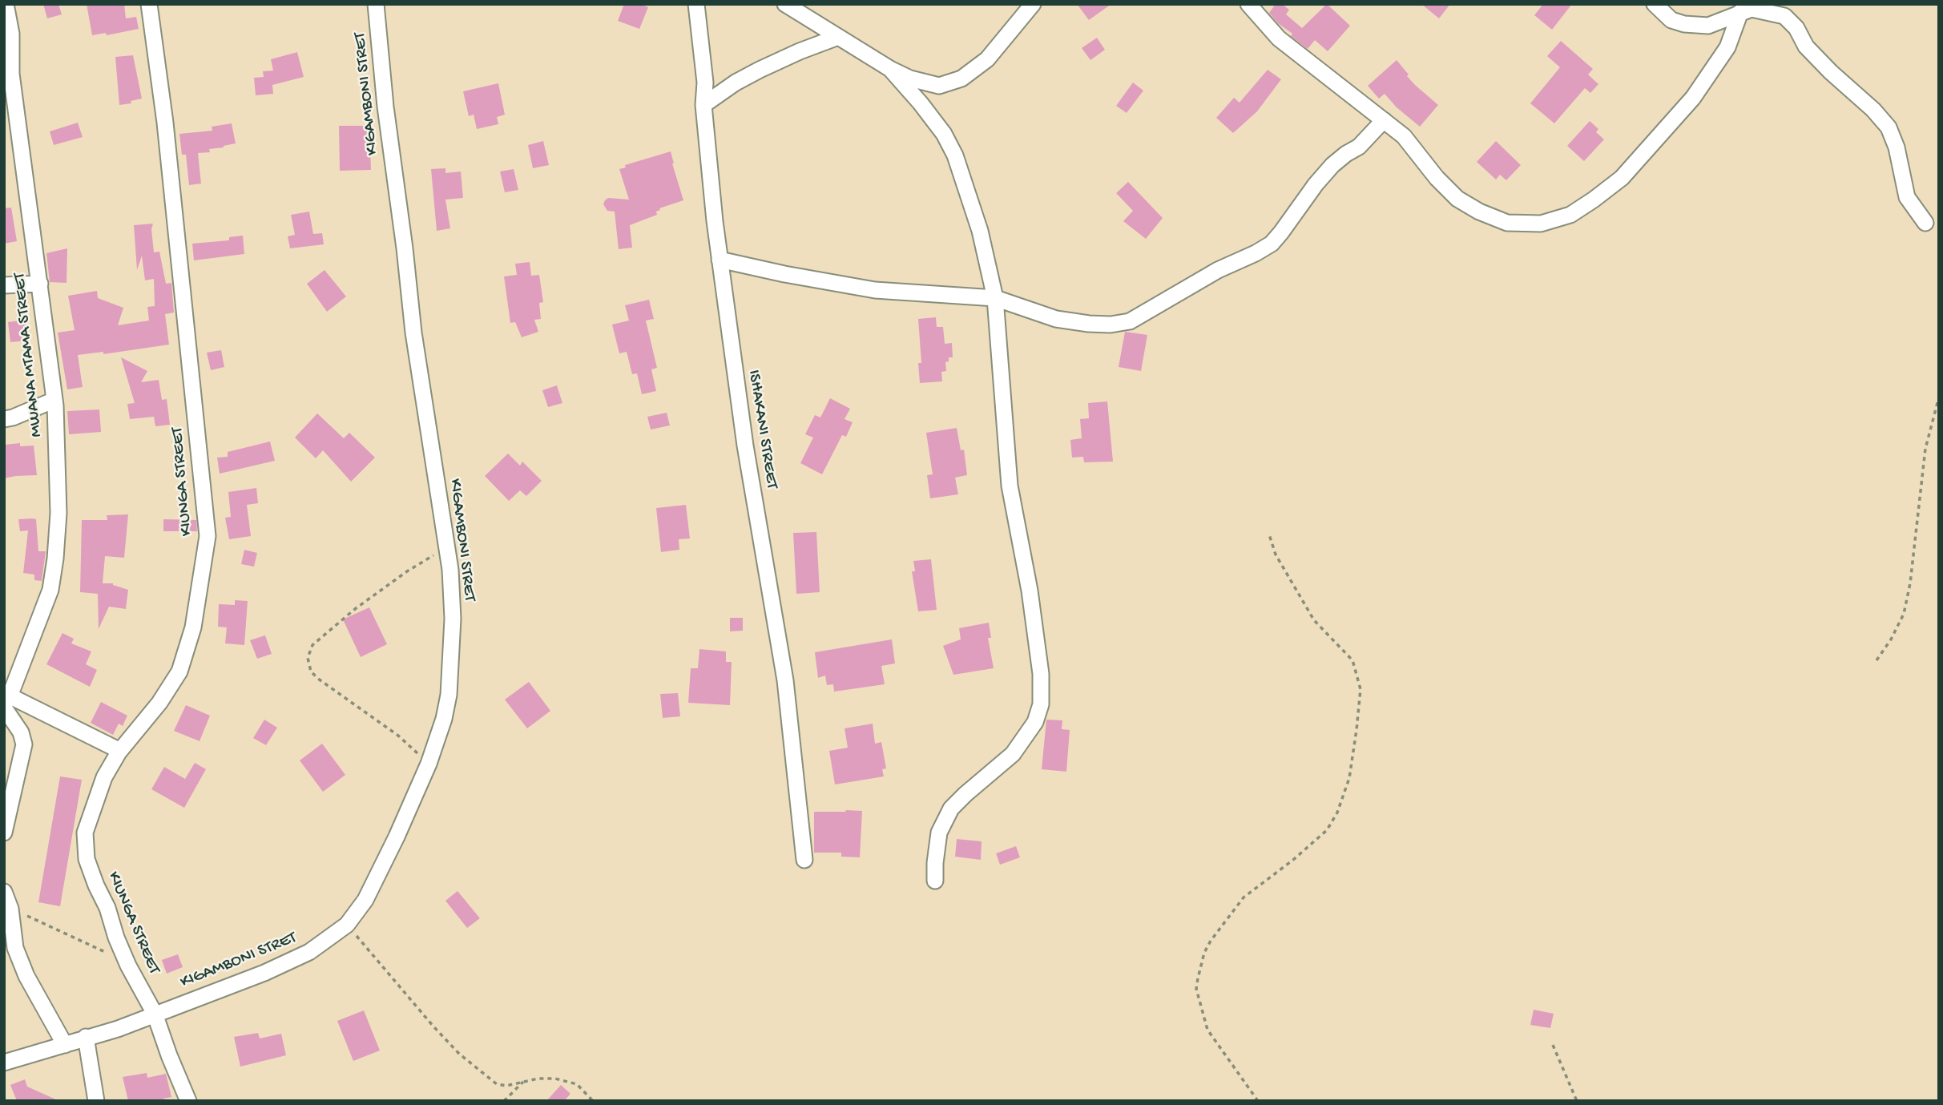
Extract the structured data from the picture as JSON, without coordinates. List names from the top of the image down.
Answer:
{
  "streets": {
    "street": [
      "KIGAMBONI STRET",
      "MWANA MTAMA STREET",
      "ISHAKANI STREET",
      "KIUNGA STREET"
    ]
  },
  "crossings": [
    ["KIGAMBONI STRET", "KIUNGA STREET"]
  ]
}
